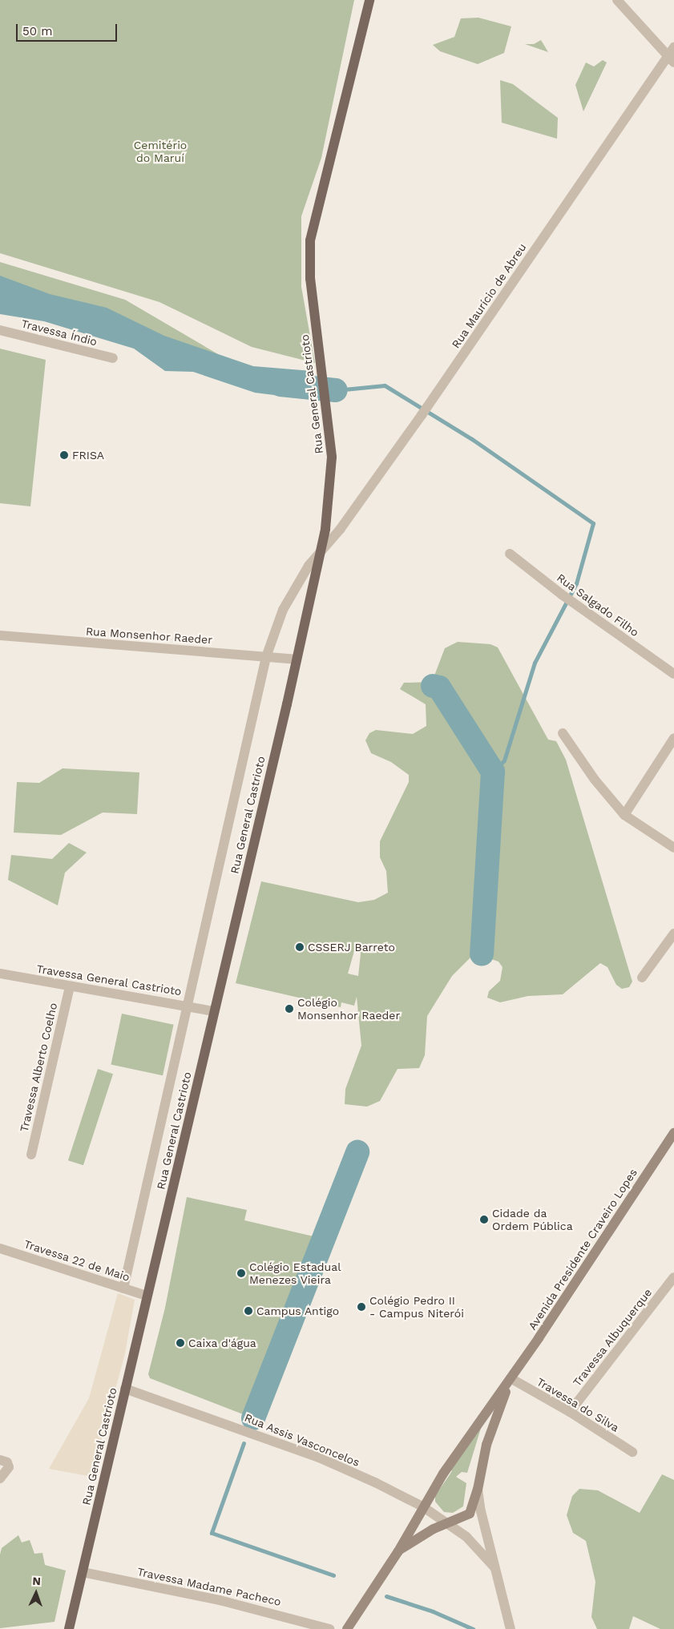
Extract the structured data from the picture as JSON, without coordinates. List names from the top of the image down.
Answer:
{
  "streets": {
    "main road": ["Rua General Castrioto", "Avenida Presidente Craveiro Lopes"],
    "street": [
      "Rua Maurício de Abreu",
      "Travessa Índio",
      "Rua Salgado Filho",
      "Rua Monsenhor Raeder",
      "Travessa General Castrioto",
      "Travessa Alberto Coelho",
      "Travessa 22 de Maio",
      "Travessa Albuquerque",
      "Travessa do Silva",
      "Rua Assis Vasconcelos",
      "Travessa Madame Pacheco"
    ]
  },
  "crossings": [
    ["Rua Maurício de Abreu", "Rua General Castrioto"],
    ["Rua Maurício de Abreu", "Rua Monsenhor Raeder"],
    ["Rua Maurício de Abreu", "Travessa General Castrioto"],
    ["Rua Maurício de Abreu", "Travessa 22 de Maio"],
    ["Rua General Castrioto", "Rua Monsenhor Raeder"],
    ["Rua General Castrioto", "Travessa General Castrioto"],
    ["Rua General Castrioto", "Travessa 22 de Maio"],
    ["Rua General Castrioto", "Rua Assis Vasconcelos"],
    ["Rua General Castrioto", "Travessa Madame Pacheco"],
    ["Travessa General Castrioto", "Travessa Alberto Coelho"],
    ["Avenida Presidente Craveiro Lopes", "Travessa do Silva"],
    ["Avenida Presidente Craveiro Lopes", "Rua Assis Vasconcelos"],
    ["Travessa Albuquerque", "Travessa do Silva"]
  ],
  "parks": ["Cemitério do Maruí"],
  "places": [
    "FRISA",
    "CSSERJ Barreto",
    "Colégio Monsenhor Raeder",
    "Cidade da Ordem Pública",
    "Colégio Estadual Menezes Vieira",
    "Colégio Pedro II - Campus Niterói",
    "Campus Antigo",
    "Caixa d'água"
  ],
  "scale_bar": "50 m",
  "north": "top"
}
